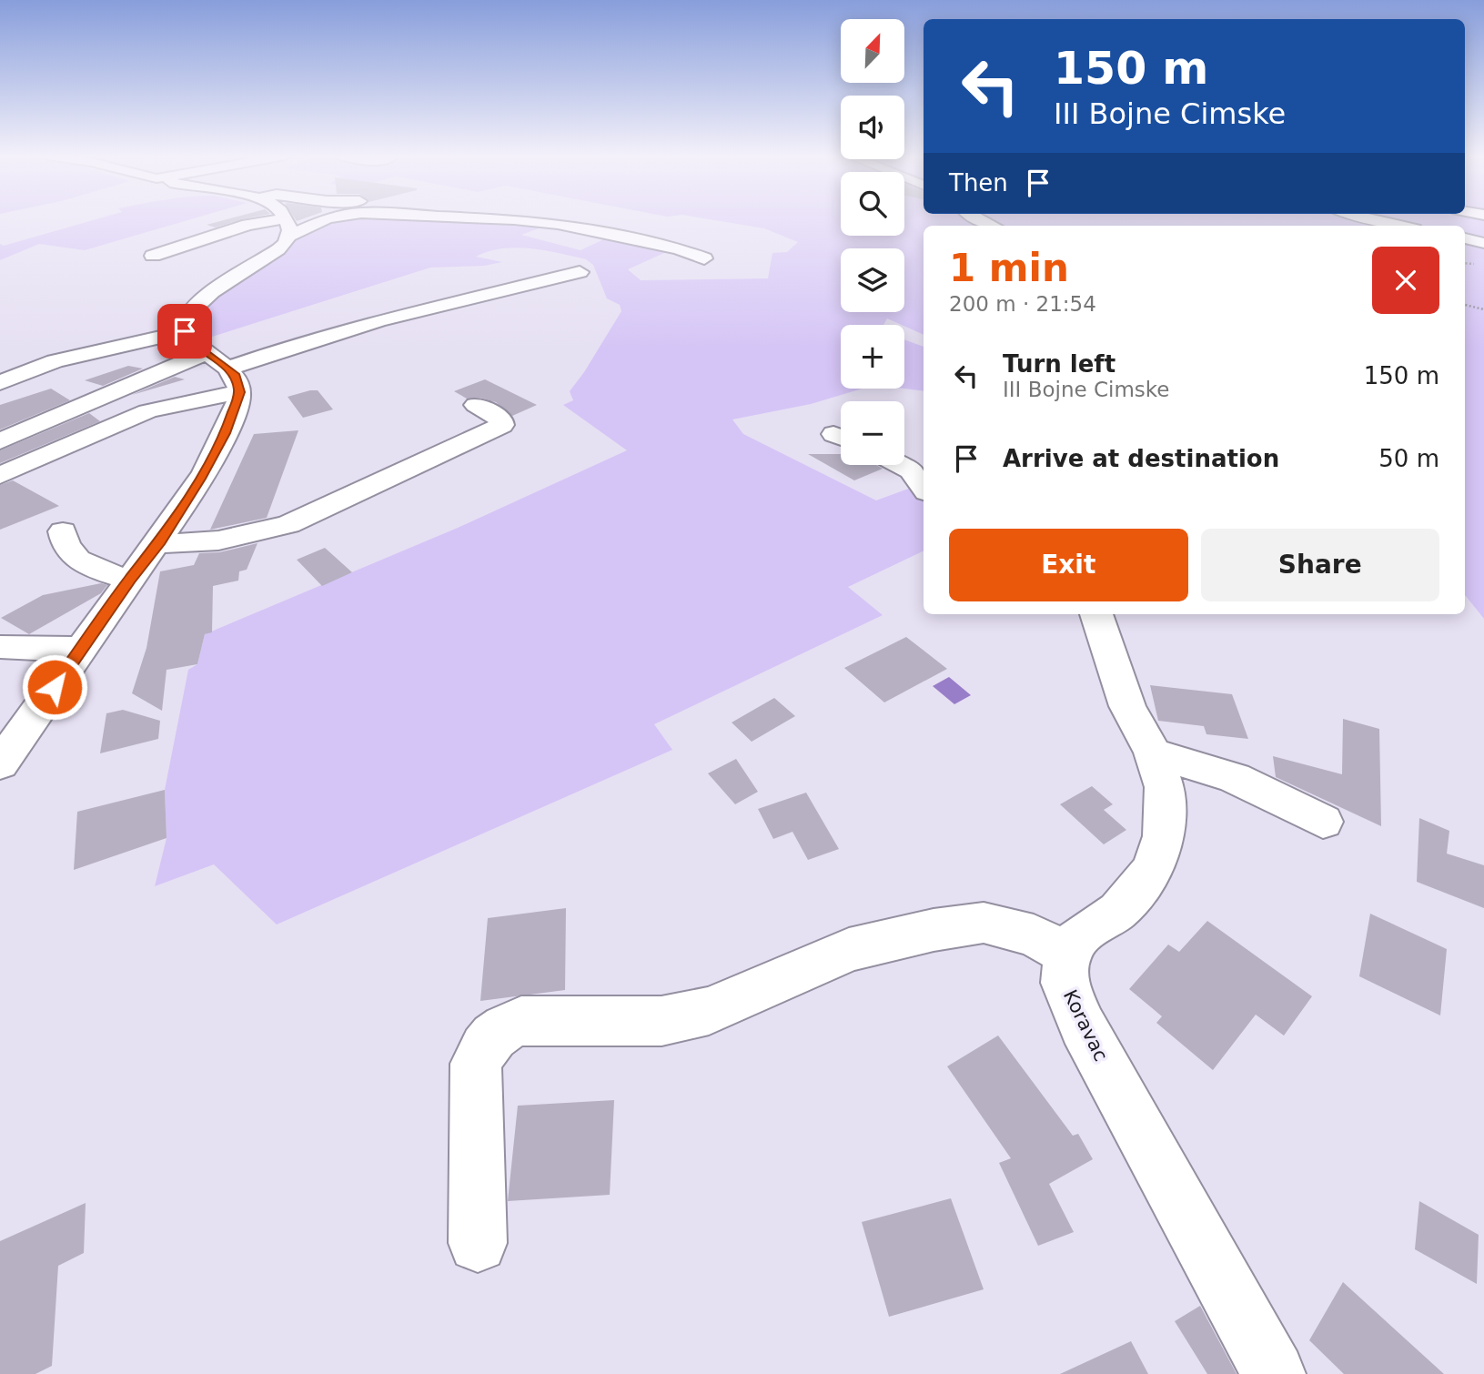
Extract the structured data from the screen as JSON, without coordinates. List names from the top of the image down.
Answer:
{
  "streets": {
    "street": ["Koravac"]
  },
  "north": "top right",
  "page": {
    "map_buttons": ["+", "−"],
    "turn": ["150 m", "III Bojne Cimske"],
    "then": "Then",
    "heading": ["1 min", "200 m · 21:54"],
    "list": [
      {
        "name": "Turn left",
        "note": "III Bojne Cimske",
        "value": "150 m"
      },
      {
        "name": "Arrive at destination",
        "value": "50 m"
      }
    ],
    "buttons": ["Exit", "Share"]
  }
}
